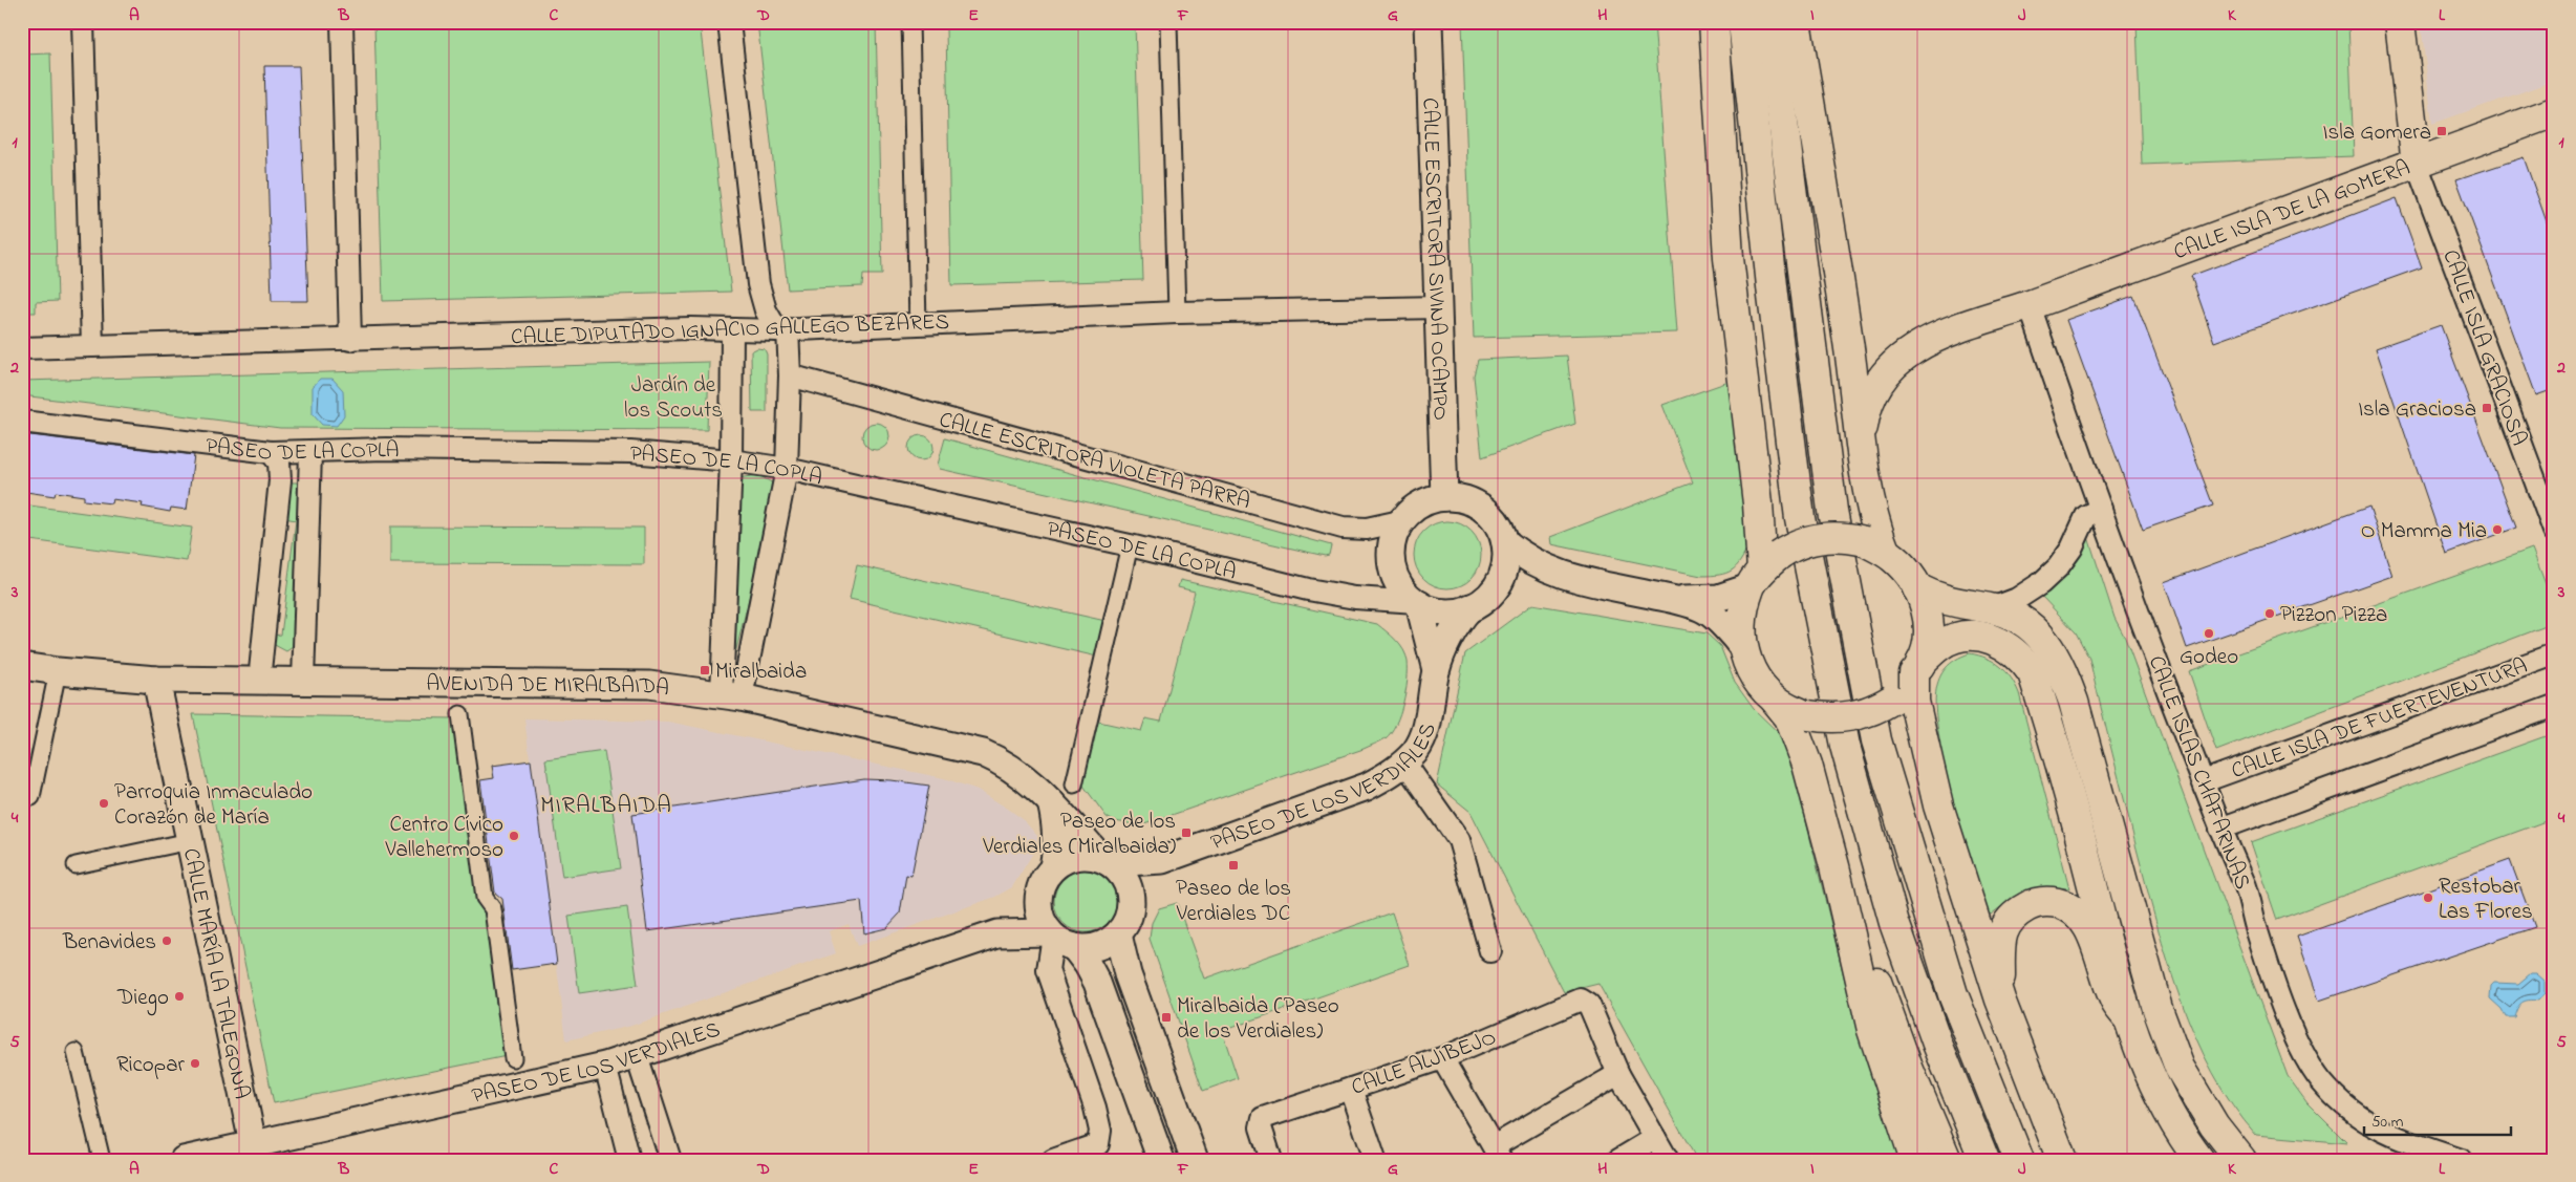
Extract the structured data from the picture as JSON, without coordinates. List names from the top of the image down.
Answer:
{
  "streets": {
    "main road": ["CALLE ISLA DE LA GOMERA"],
    "street": [
      "CALLE ESCRITORA SIVINA OCAMPO",
      "CALLE DIPUTADO IGNACIO GALLEGO BEZARES",
      "CALLE ISLA GRACIOSA",
      "PASEO DE LA COPLA",
      "CALLE ESCRITORA VIOLETA PARRA",
      "AVENIDA DE MIRALBAIDA",
      "CALLE ISLA DE FUERTEVENTURA",
      "CALLE ISLAS CHAFARINAS",
      "PASEO DE LOS VERDIALES",
      "CALLE MARÍA LA TALEGONA",
      "CALLE ALJIBEJO"
    ]
  },
  "crossings": [
    ["CALLE ISLA DE LA GOMERA", "CALLE ISLA GRACIOSA"],
    ["CALLE ISLA DE LA GOMERA", "CALLE ISLAS CHAFARINAS"],
    ["CALLE ESCRITORA SIVINA OCAMPO", "CALLE DIPUTADO IGNACIO GALLEGO BEZARES"],
    ["CALLE ESCRITORA SIVINA OCAMPO", "PASEO DE LA COPLA"],
    ["CALLE ESCRITORA SIVINA OCAMPO", "CALLE ESCRITORA VIOLETA PARRA"],
    ["CALLE ESCRITORA SIVINA OCAMPO", "PASEO DE LOS VERDIALES"],
    ["PASEO DE LA COPLA", "CALLE ESCRITORA VIOLETA PARRA"],
    ["PASEO DE LA COPLA", "PASEO DE LOS VERDIALES"],
    ["CALLE ESCRITORA VIOLETA PARRA", "PASEO DE LOS VERDIALES"],
    ["AVENIDA DE MIRALBAIDA", "PASEO DE LOS VERDIALES"],
    ["AVENIDA DE MIRALBAIDA", "CALLE MARÍA LA TALEGONA"],
    ["CALLE ISLA DE FUERTEVENTURA", "CALLE ISLAS CHAFARINAS"],
    ["PASEO DE LOS VERDIALES", "CALLE MARÍA LA TALEGONA"]
  ],
  "districts": ["MIRALBAIDA"],
  "parks": ["Jardín de los Scouts"],
  "places": {
    "transit": [
      "Isla Gomera",
      "Isla Graciosa",
      "Miralbaida",
      "Paseo de los Verdiales (Miralbaida)",
      "Paseo de los Verdiales DC",
      "Miralbaida (Paseo de los Verdiales)"
    ],
    "other": [
      "O Mamma Mia",
      "Pizzon Pizza",
      "Godeo",
      "Parroquia Inmaculado Corazón de María",
      "Centro Cívico Vallehermoso",
      "Restobar Las Flores",
      "Benavides",
      "Diego",
      "Ricopar"
    ]
  },
  "scale_bar": "50 m",
  "grid": {
    "columns": [
      "A",
      "B",
      "C",
      "D",
      "E",
      "F",
      "G",
      "H",
      "I",
      "J",
      "K",
      "L"
    ],
    "rows": [
      "1",
      "2",
      "3",
      "4",
      "5"
    ]
  }
}
